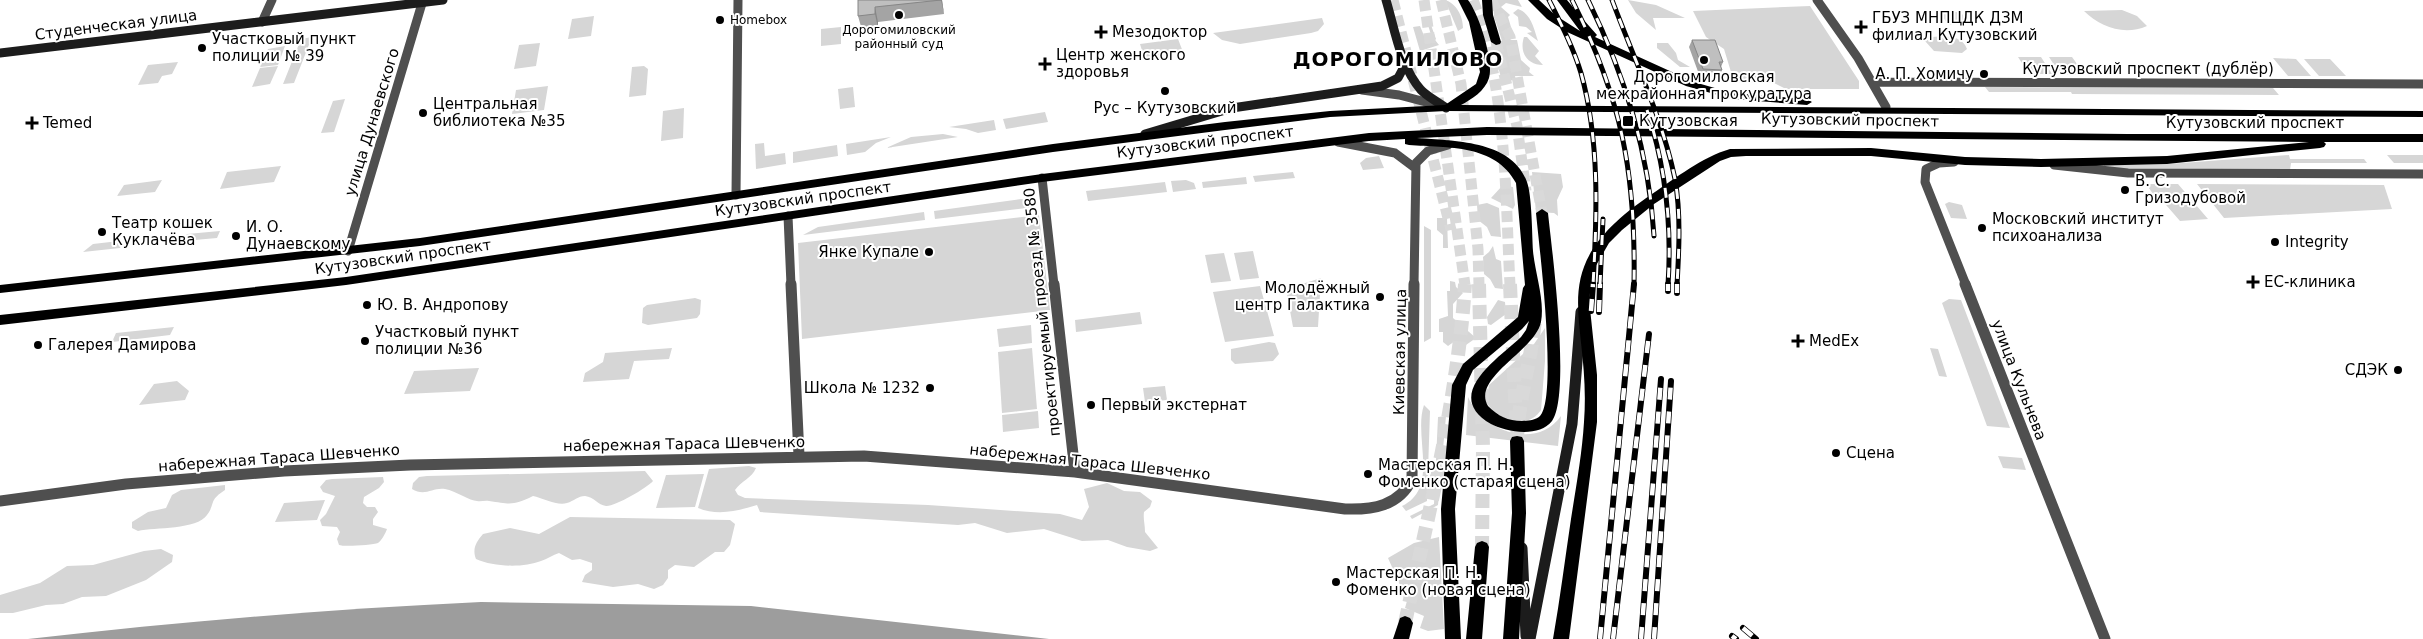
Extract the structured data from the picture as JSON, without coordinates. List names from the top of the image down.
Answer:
{
  "streets": {
    "main road": ["Кутузовский проспект"],
    "street": [
      "Студенческая улица",
      "Кутузовский проспект (дублёр)",
      "улица Дунаевского",
      "проектируемый проезд № 3580",
      "Киевская улица",
      "улица Кульнева",
      "набережная Тараса Шевченко"
    ]
  },
  "crossings": [
    ["Студенческая улица", "улица Дунаевского"],
    ["Кутузовский проспект", "улица Дунаевского"],
    ["Кутузовский проспект", "проектируемый проезд № 3580"],
    ["проектируемый проезд № 3580", "набережная Тараса Шевченко"],
    ["Киевская улица", "набережная Тараса Шевченко"]
  ],
  "districts": ["ДОРОГОМИЛОВО"],
  "places": {
    "other": [
      "Дорогомиловский районный суд",
      "Homebox",
      "Участковый пункт полиции № 39",
      "Дорогомиловская межрайонная прокуратура",
      "А. П. Хомичу",
      "Рус – Кутузовский",
      "Центральная библиотека №35",
      "В. С. Гризодубовой",
      "Московский институт психоанализа",
      "Театр кошек Куклачёва",
      "И. О. Дунаевскому",
      "Integrity",
      "Янке Купале",
      "Молодёжный центр Галактика",
      "Ю. В. Андропову",
      "Участковый пункт полиции №36",
      "Галерея Дамирова",
      "СДЭК",
      "Школа № 1232",
      "Первый экстернат",
      "Сцена",
      "Мастерская П. Н. Фоменко (старая сцена)",
      "Мастерская П. Н. Фоменко (новая сцена)"
    ],
    "health": [
      "ГБУЗ МНПЦДК ДЗМ филиал Кутузовский",
      "Мезодоктор",
      "Центр женского здоровья",
      "Temed",
      "ЕС-клиника",
      "MedEx"
    ],
    "transit": ["Кутузовская"]
  }
}
